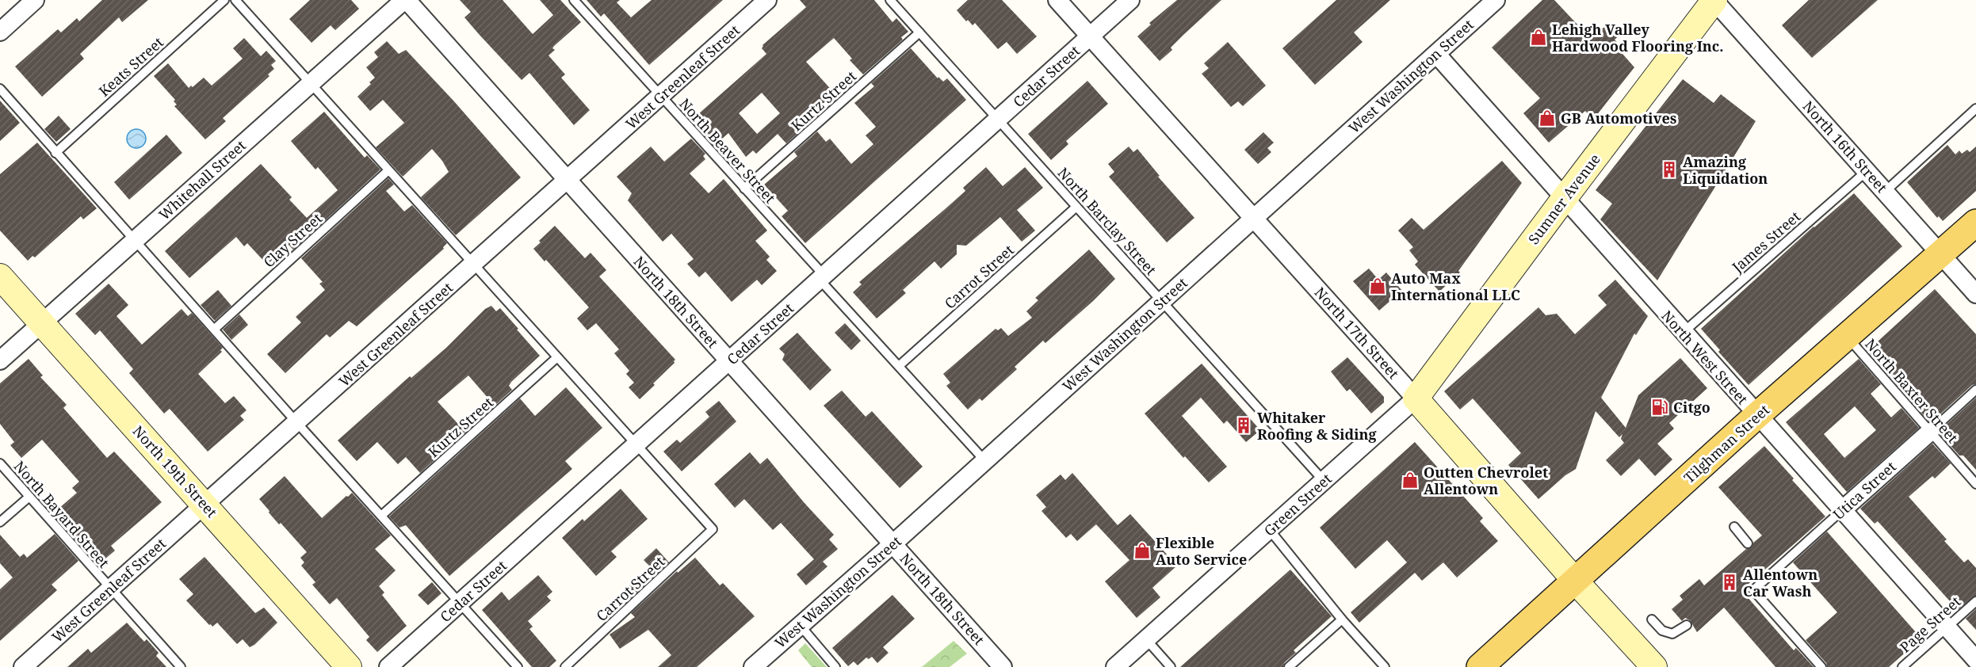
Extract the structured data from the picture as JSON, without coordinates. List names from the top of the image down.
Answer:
{
  "streets": {
    "main road": ["Tilghman Street"],
    "street": [
      "Cedar Street",
      "West Washington Street",
      "West Greenleaf Street",
      "North 16th Street",
      "Whitehall Street",
      "Sumner Avenue",
      "North 18th Street",
      "North 17th Street",
      "North West Street",
      "North 19th Street",
      "Utica Street",
      "Green Street"
    ],
    "lane": [
      "Keats Street",
      "Kurtz Street",
      "North Beaver Street",
      "North Barclay Street",
      "Clay Street",
      "James Street",
      "Carrot Street",
      "North Baxter Street",
      "North Bayard Street",
      "Page Street"
    ]
  },
  "crossings": [
    ["Cedar Street", "North Beaver Street"],
    ["Cedar Street", "North Barclay Street"],
    ["Cedar Street", "Carrot Street"],
    ["Cedar Street", "North 18th Street"],
    ["Cedar Street", "North 17th Street"],
    ["West Washington Street", "North Beaver Street"],
    ["West Washington Street", "North Barclay Street"],
    ["West Washington Street", "North 18th Street"],
    ["West Washington Street", "North 17th Street"],
    ["West Washington Street", "North West Street"],
    ["West Greenleaf Street", "North Beaver Street"],
    ["West Greenleaf Street", "North 18th Street"],
    ["West Greenleaf Street", "North 19th Street"],
    ["West Greenleaf Street", "North Bayard Street"],
    ["Kurtz Street", "North Beaver Street"],
    ["Kurtz Street", "North Barclay Street"],
    ["North 16th Street", "Sumner Avenue"],
    ["North 16th Street", "James Street"],
    ["North 16th Street", "Tilghman Street"],
    ["North Beaver Street", "Carrot Street"],
    ["Whitehall Street", "North 18th Street"],
    ["Whitehall Street", "North 19th Street"],
    ["Sumner Avenue", "North 17th Street"],
    ["Sumner Avenue", "North West Street"],
    ["Sumner Avenue", "Green Street"],
    ["North Barclay Street", "Carrot Street"],
    ["North Barclay Street", "Green Street"],
    ["James Street", "North West Street"],
    ["North 17th Street", "Tilghman Street"],
    ["North 17th Street", "Green Street"],
    ["North West Street", "Tilghman Street"],
    ["North West Street", "Utica Street"],
    ["North West Street", "Page Street"],
    ["North Baxter Street", "Tilghman Street"],
    ["North Baxter Street", "Utica Street"]
  ],
  "places": {
    "shop": [
      "Lehigh Valley Hardwood Flooring Inc.",
      "GB Automotives",
      "Auto Max International LLC",
      "Outten Chevrolet Allentown",
      "Flexible Auto Service"
    ],
    "building": ["Amazing Liquidation", "Whitaker Roofing & Siding", "Allentown Car Wash"],
    "fuel station": ["Citgo"]
  }
}
